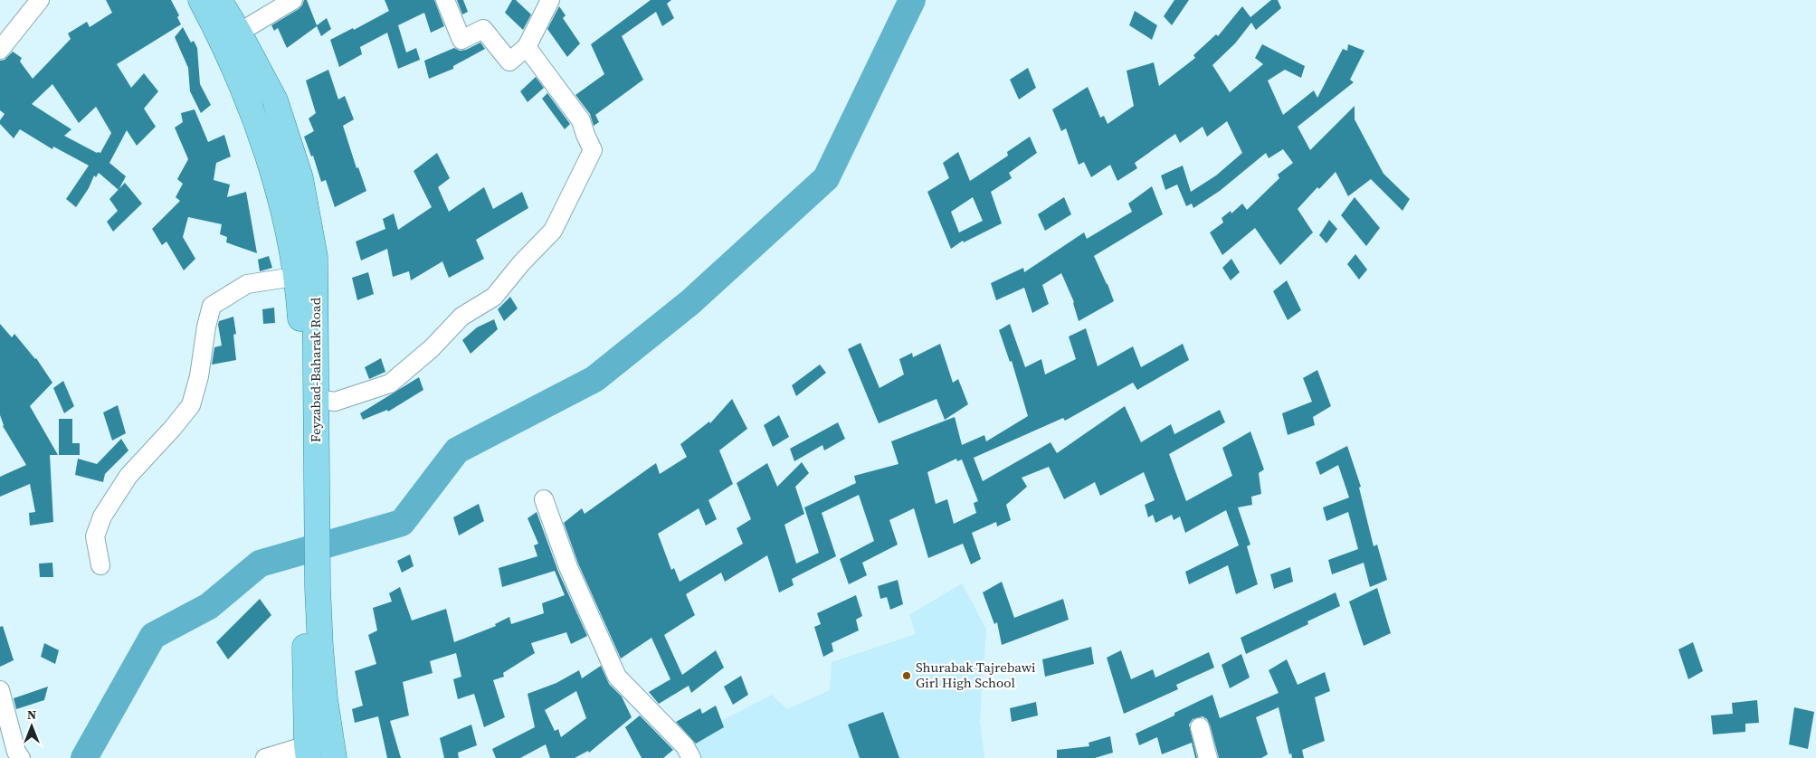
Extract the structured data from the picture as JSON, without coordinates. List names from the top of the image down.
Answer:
{
  "streets": {
    "main road": ["Feyzabad-Baharak Road"]
  },
  "places": ["Shurabak Tajrebawi Girl High School"],
  "north": "top"
}
